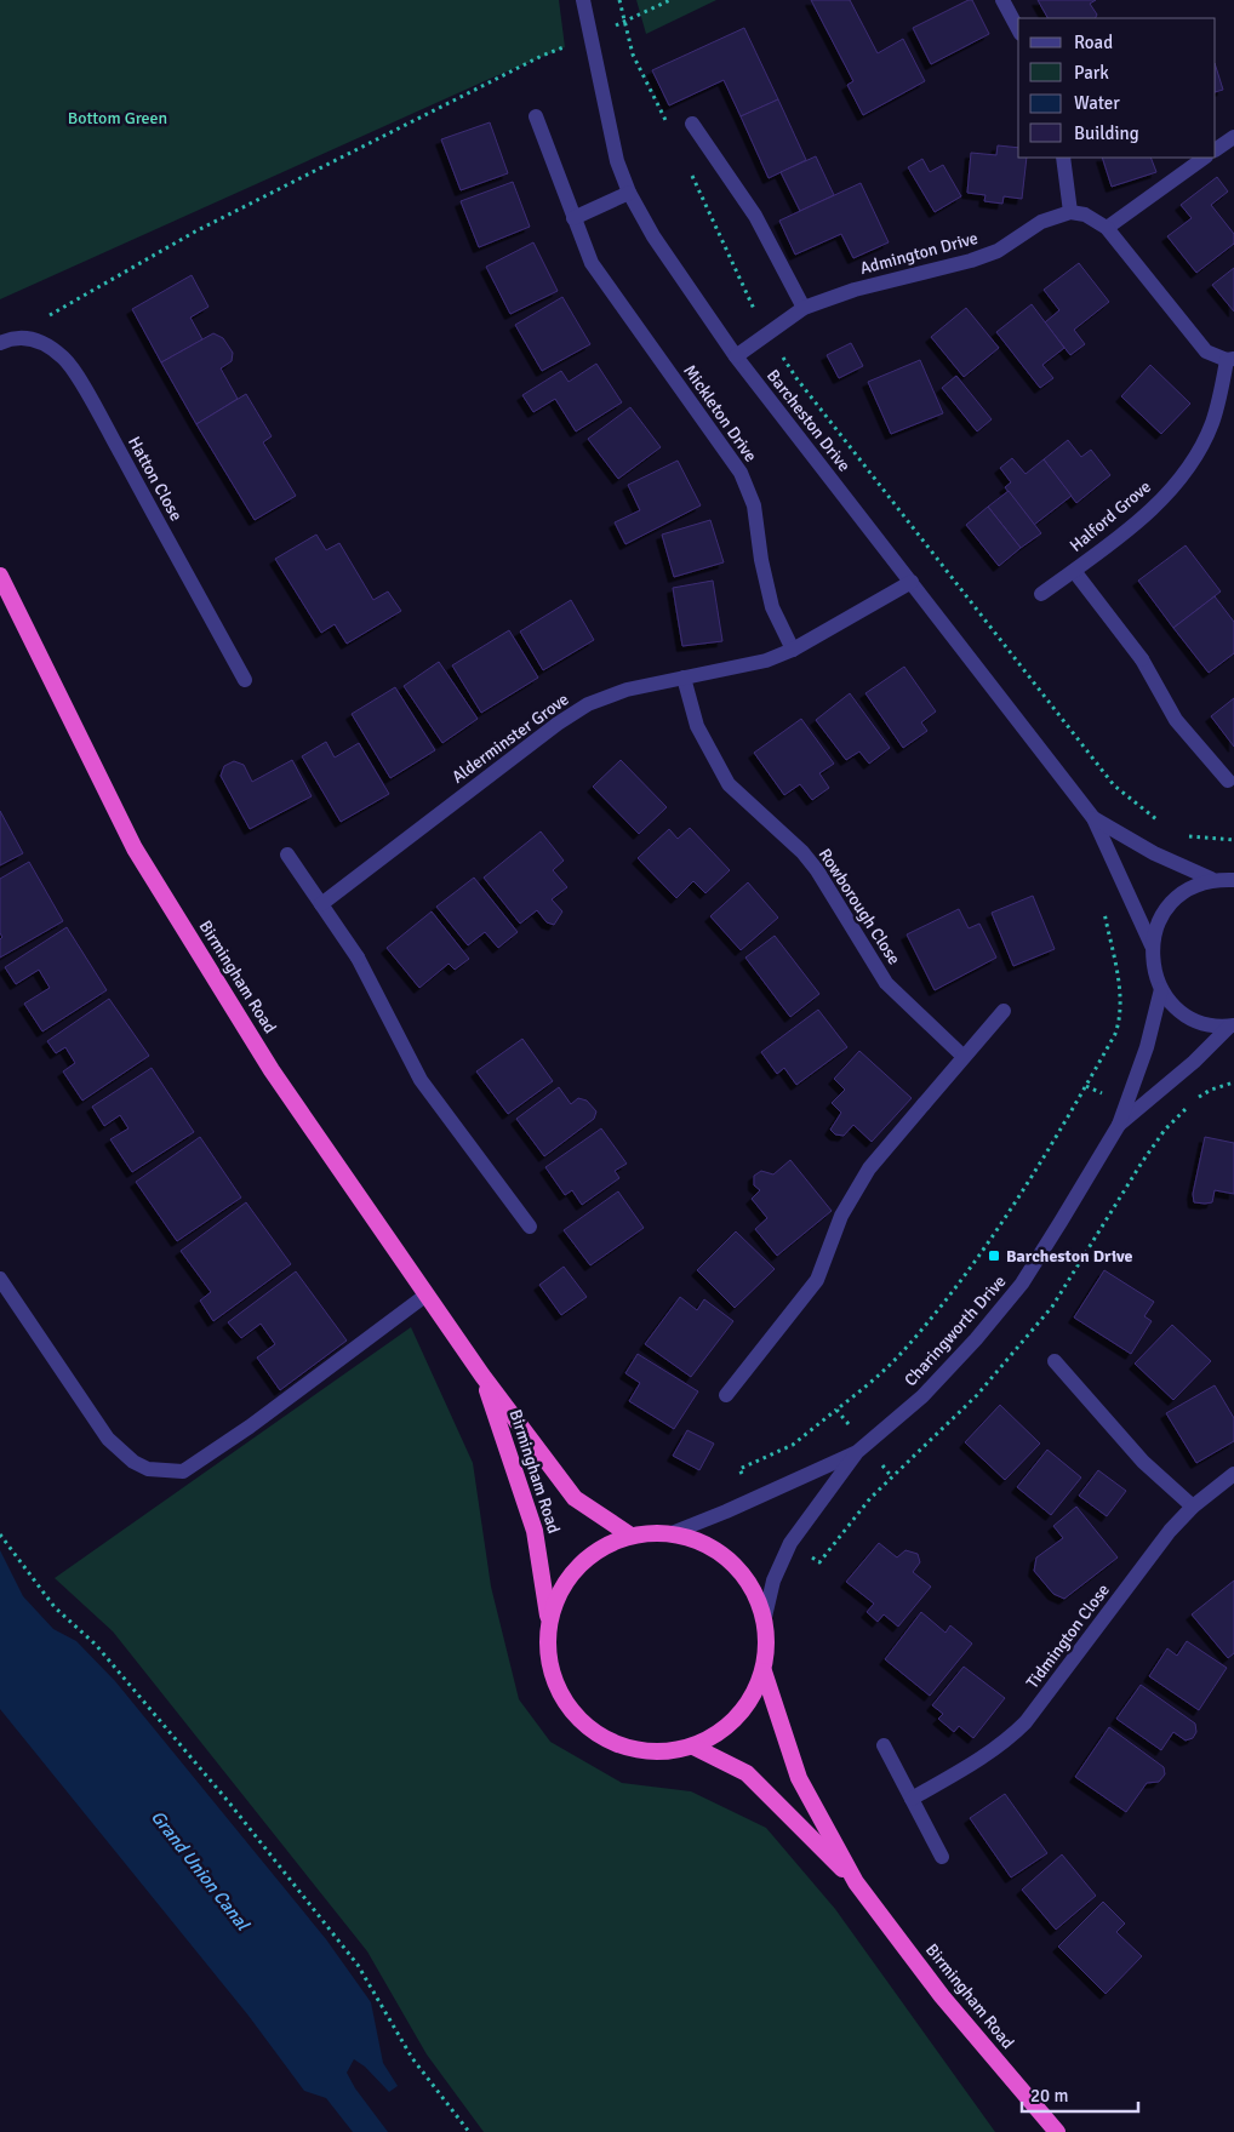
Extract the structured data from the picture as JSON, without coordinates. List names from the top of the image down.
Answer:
{
  "streets": {
    "highway": ["Birmingham Road"],
    "street": [
      "Admington Drive",
      "Mickleton Drive",
      "Barcheston Drive",
      "Hatton Close",
      "Halford Grove",
      "Alderminster Grove",
      "Rowborough Close",
      "Charingworth Drive",
      "Tidmington Close"
    ]
  },
  "crossings": [
    ["Admington Drive", "Barcheston Drive"],
    ["Mickleton Drive", "Alderminster Grove"],
    ["Barcheston Drive", "Alderminster Grove"],
    ["Alderminster Grove", "Rowborough Close"],
    ["Birmingham Road", "Charingworth Drive"]
  ],
  "water": ["Grand Union Canal"],
  "parks": ["Bottom Green"],
  "places": {
    "transit": ["Barcheston Drive"]
  },
  "legend": [
    "Road",
    "Park",
    "Water",
    "Building"
  ],
  "scale_bar": "20 m"
}
